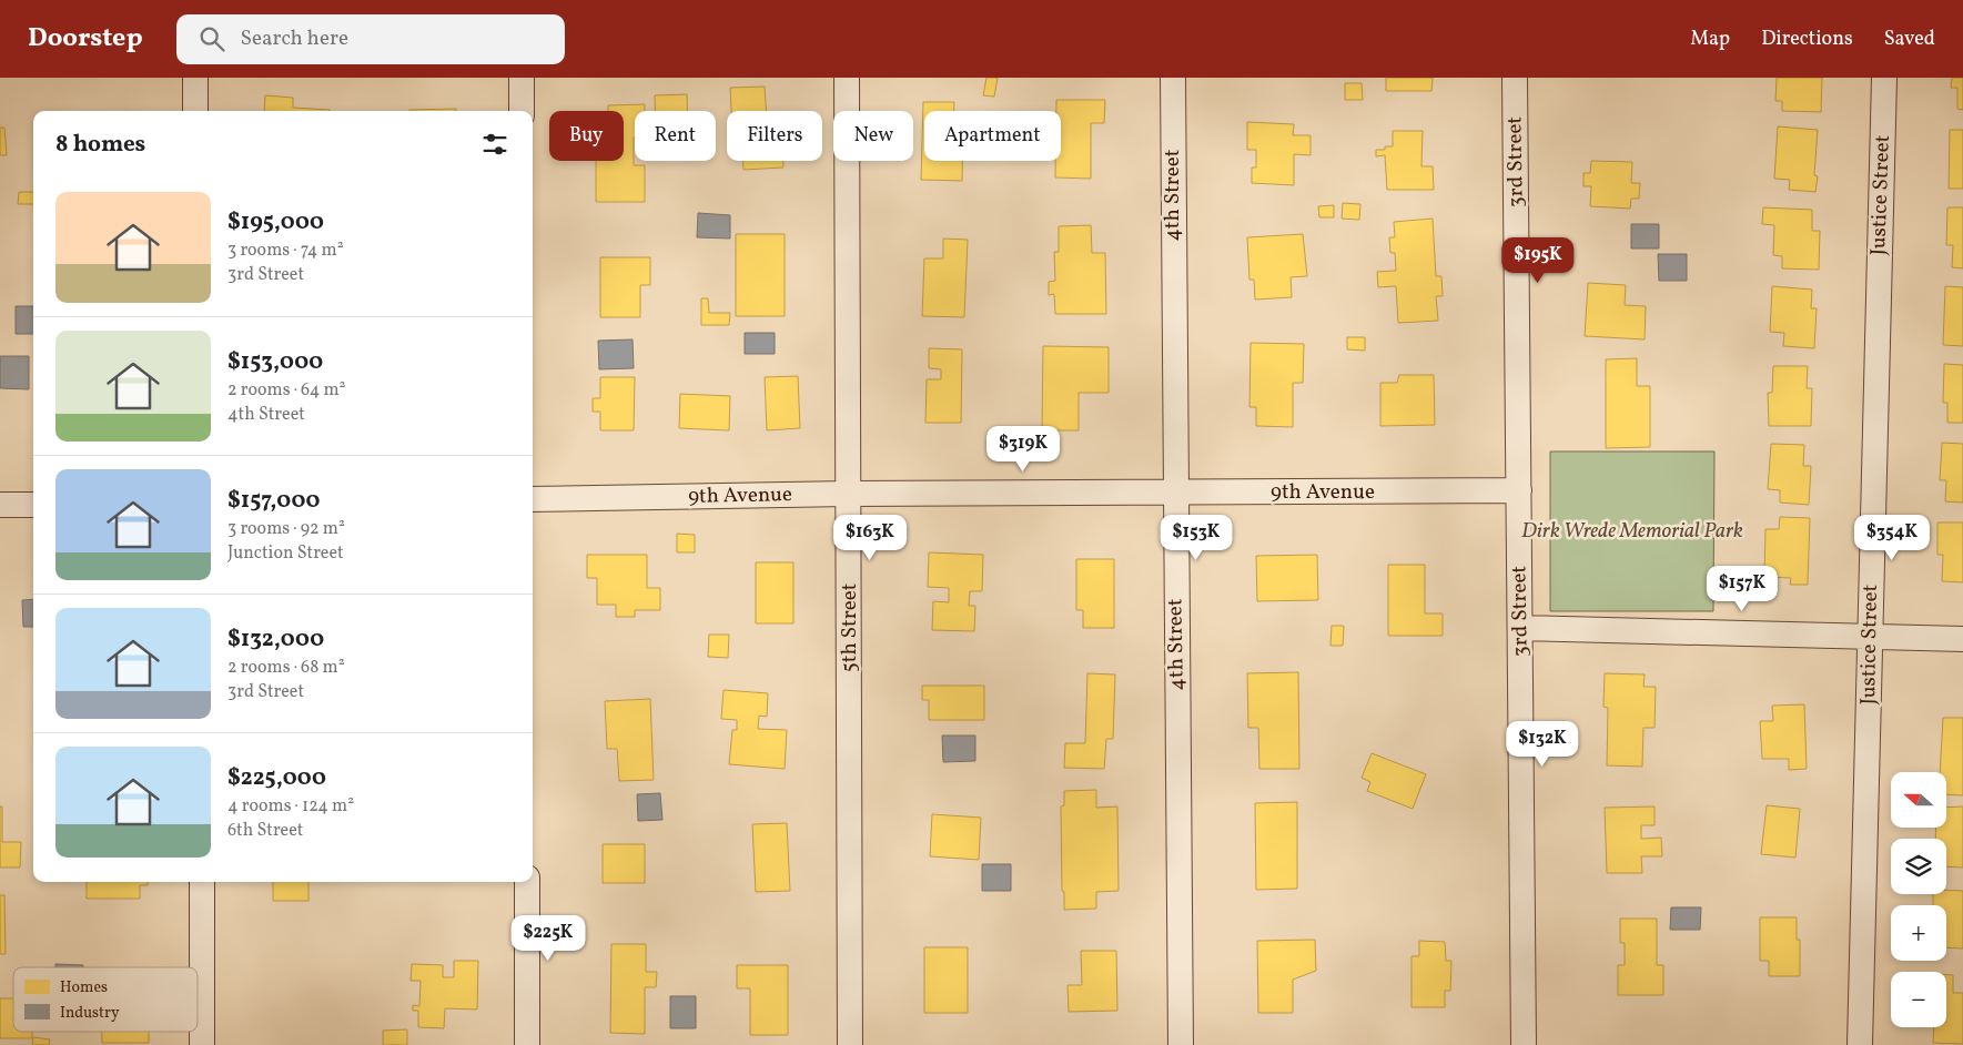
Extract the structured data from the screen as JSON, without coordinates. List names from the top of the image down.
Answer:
{
  "streets": {
    "street": [
      "3rd Street",
      "4th Street",
      "Justice Street",
      "9th Avenue",
      "5th Street"
    ]
  },
  "crossings": [
    ["3rd Street", "9th Avenue"],
    ["4th Street", "9th Avenue"],
    ["9th Avenue", "5th Street"]
  ],
  "parks": ["Dirk Wrede Memorial Park"],
  "legend": ["Homes", "Industry"],
  "north": "left",
  "page": {
    "header": "Doorstep",
    "search": "Search here",
    "nav": ["Map", "Directions", "Saved"],
    "chip": [
      "Buy",
      "Rent",
      "Filters",
      "New",
      "Apartment"
    ],
    "heading": "8 homes",
    "list": [
      {
        "name": "$195,000",
        "note": "3 rooms · 74 m² · 3rd Street"
      },
      {
        "name": "$153,000",
        "note": "2 rooms · 64 m² · 4th Street"
      },
      {
        "name": "$157,000",
        "note": "3 rooms · 92 m² · Junction Street"
      },
      {
        "name": "$132,000",
        "note": "2 rooms · 68 m² · 3rd Street"
      },
      {
        "name": "$225,000",
        "note": "4 rooms · 124 m² · 6th Street"
      }
    ],
    "price": [
      "$195K",
      "$319K",
      "$163K",
      "$153K",
      "$354K",
      "$157K",
      "$132K",
      "$225K"
    ],
    "map_buttons": ["+", "−"]
  }
}
